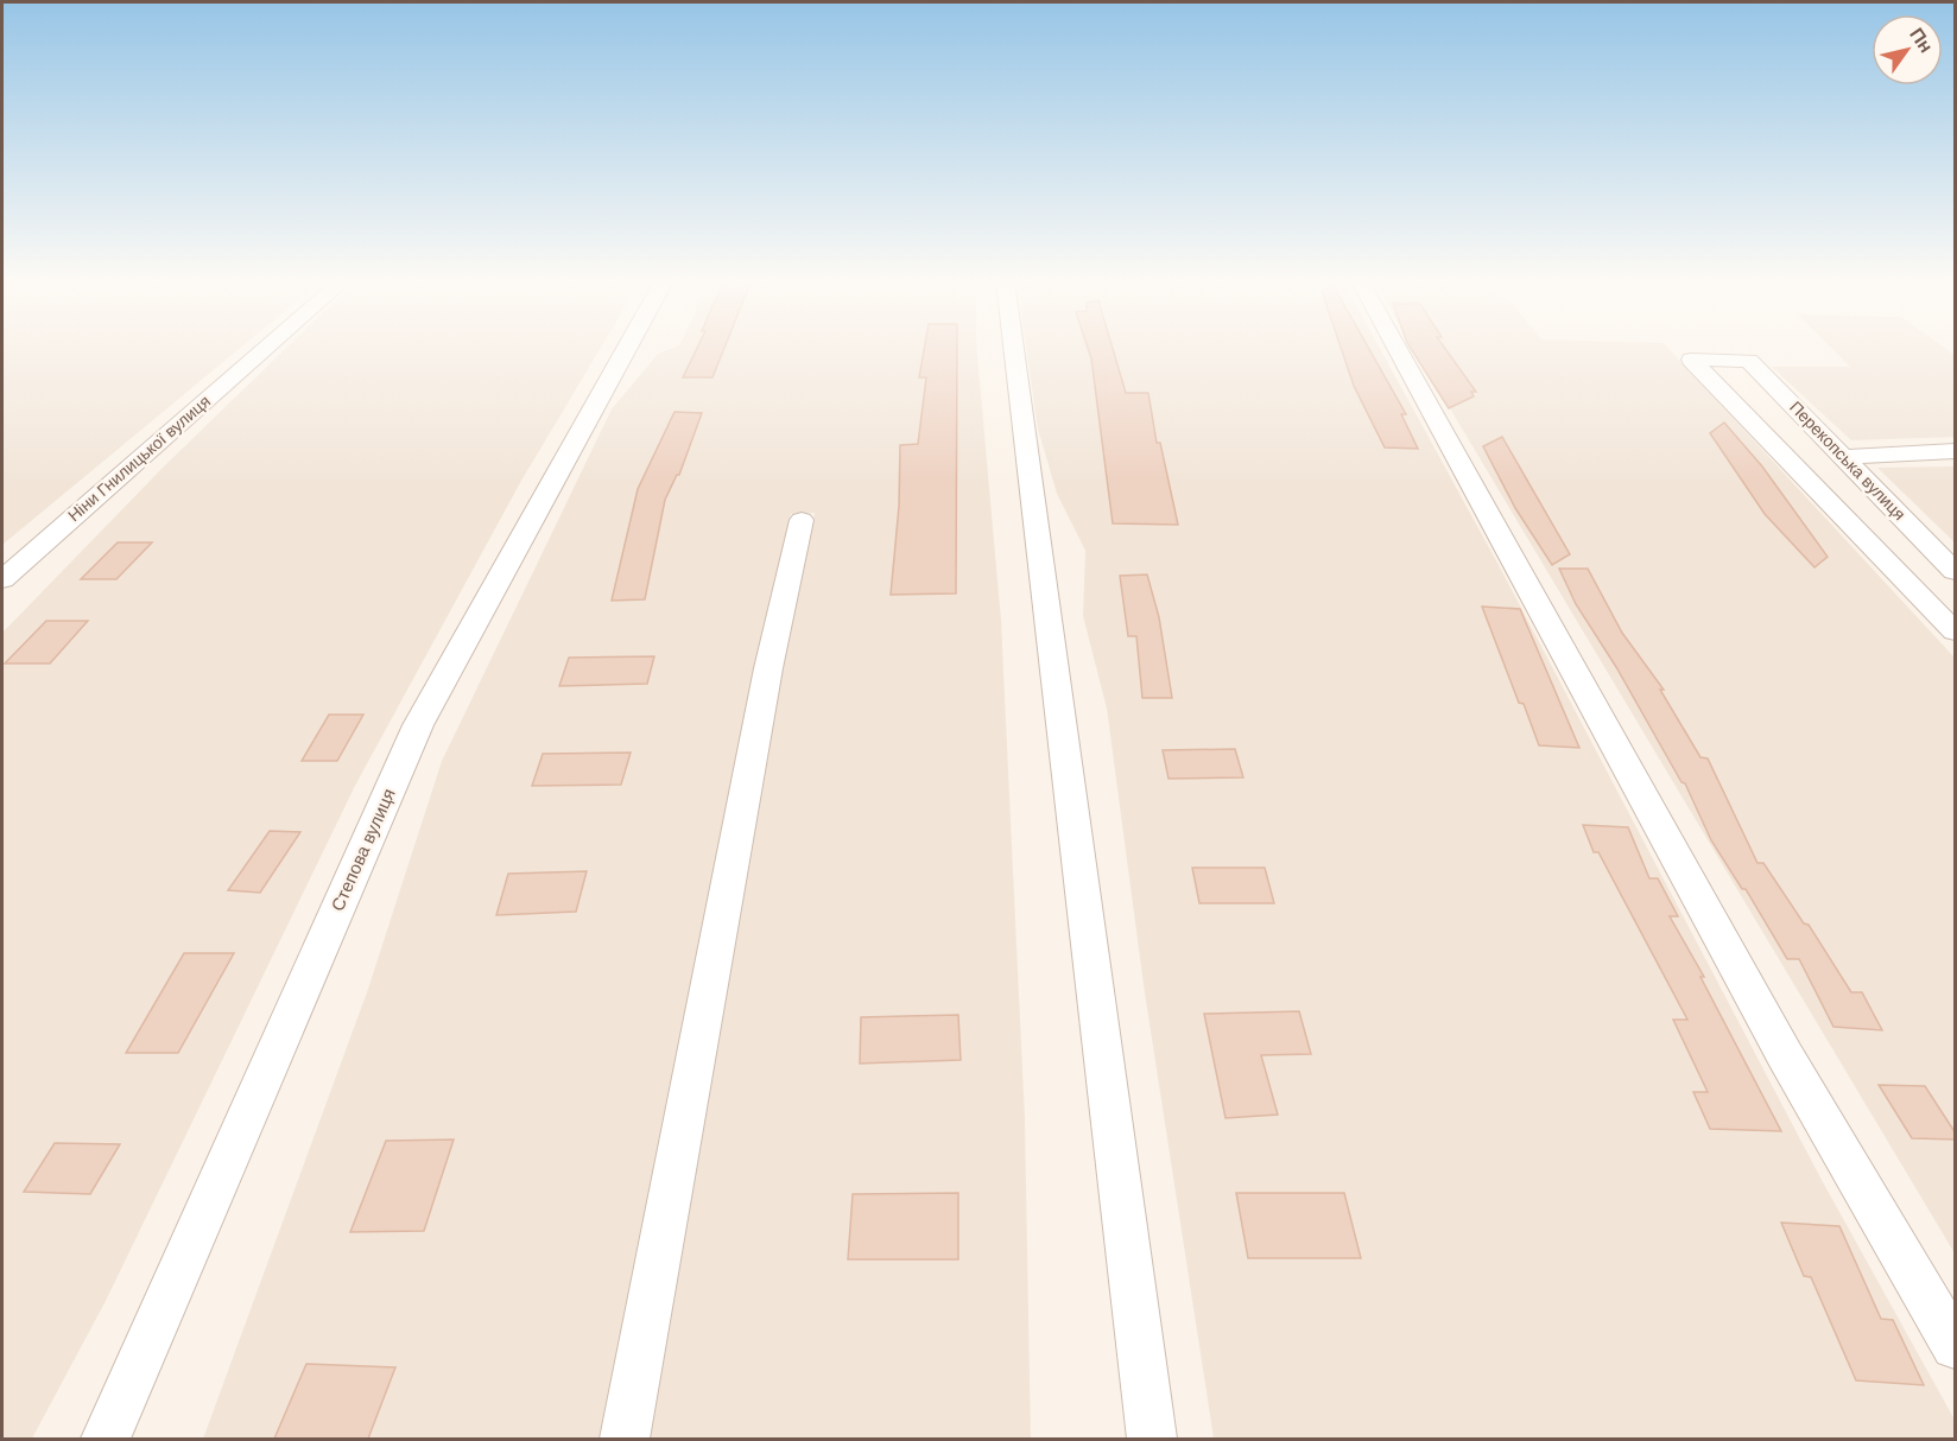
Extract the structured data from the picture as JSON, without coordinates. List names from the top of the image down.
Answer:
{
  "streets": {
    "street": ["Ніни Гнилицької вулиця", "Перекопська вулиця", "Степова вулиця"]
  },
  "north": "top right"
}
